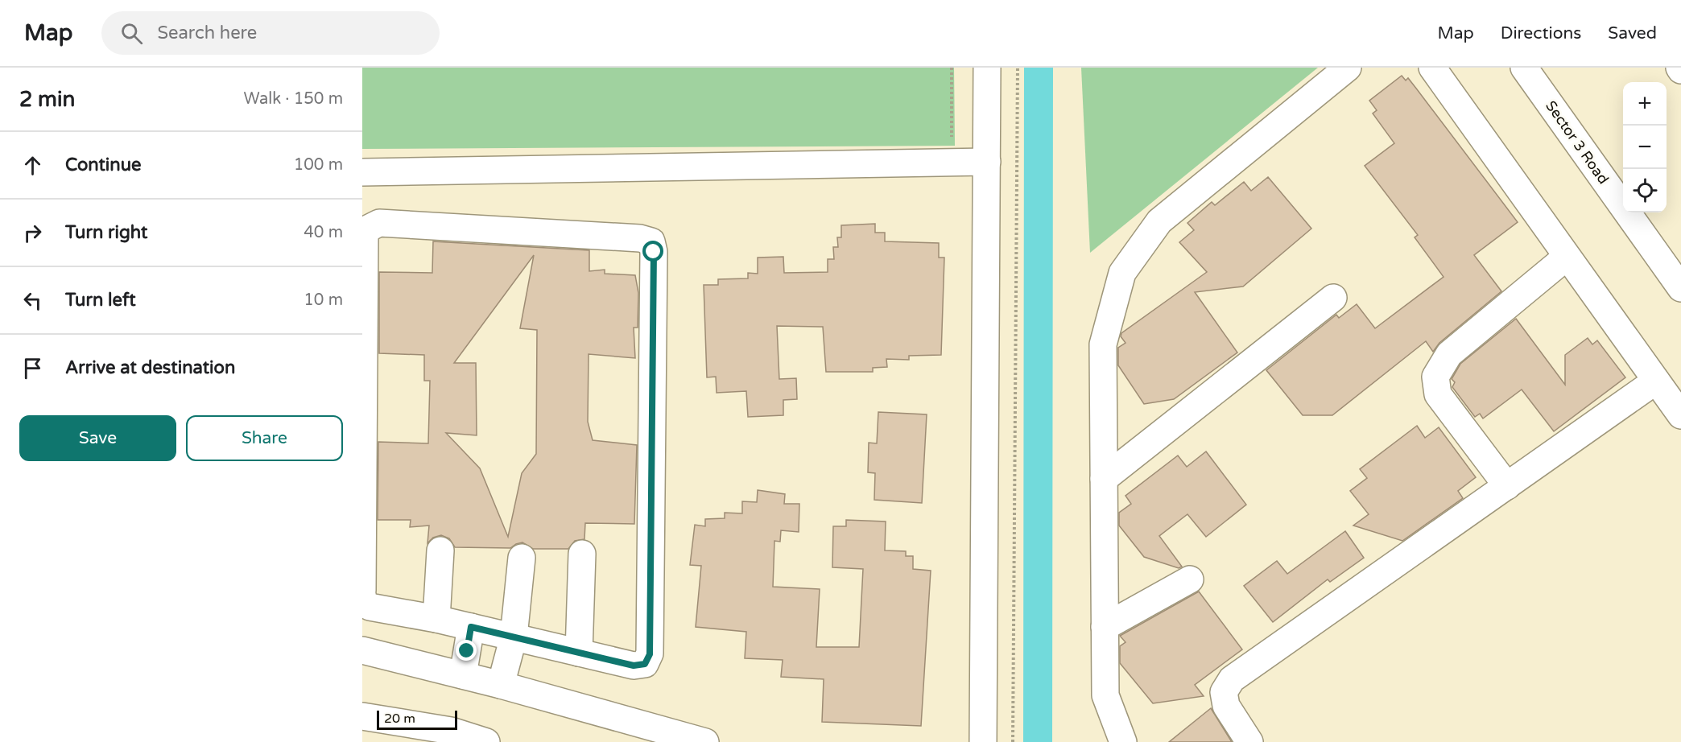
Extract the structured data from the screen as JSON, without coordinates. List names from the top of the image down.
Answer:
{
  "streets": {
    "street": ["Sector 3 Road"]
  },
  "scale_bar": "20 m",
  "page": {
    "header": "Map",
    "search": "Search here",
    "nav": ["Map", "Directions", "Saved"],
    "heading": ["2 min", "Walk · 150 m"],
    "map_buttons": ["+", "−"],
    "list": [
      ["Continue", "100 m"],
      ["Turn right", "40 m"],
      ["Turn left", "10 m"],
      "Arrive at destination"
    ],
    "buttons": ["Save", "Share"],
    "scale": "20 m"
  }
}
